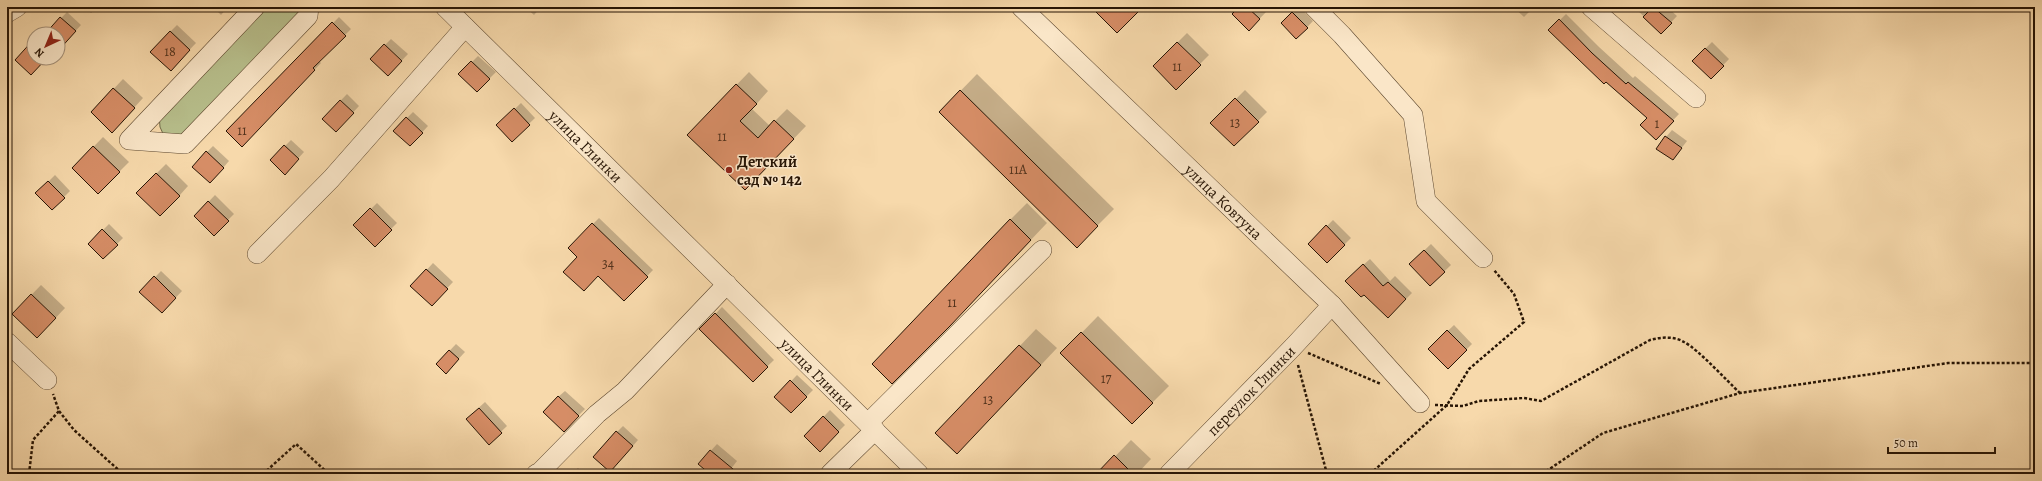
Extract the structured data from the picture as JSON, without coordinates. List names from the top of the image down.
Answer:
{
  "streets": {
    "street": ["улица Глинки", "улица Ковтуна", "переулок Глинки"]
  },
  "crossings": [
    ["улица Ковтуна", "переулок Глинки"]
  ],
  "places": ["Детский сад № 142"],
  "house_numbers": [
    "18",
    "11",
    "13",
    "1",
    "11",
    "11",
    "11А",
    "34",
    "11",
    "17",
    "13"
  ],
  "scale_bar": "50 m",
  "north": "bottom left"
}
